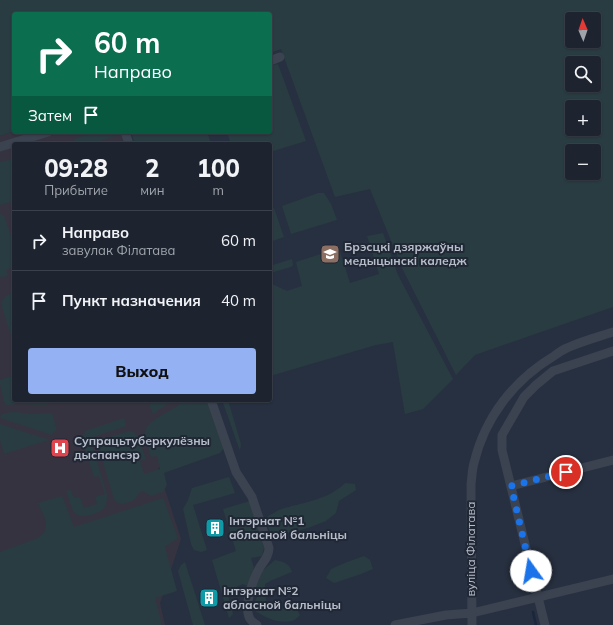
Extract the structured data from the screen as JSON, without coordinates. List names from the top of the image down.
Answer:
{
  "streets": {
    "street": ["вуліца Філатава"]
  },
  "places": {
    "school or university": ["Брэсцкі дзяржаўны медыцынскі каледж"],
    "hospital": ["Супрацьтуберкулёзны дыспансэр"],
    "building": ["Інтэрнат №1 абласной бальніцы", "Інтэрнат №2 абласной бальніцы"]
  },
  "north": "top",
  "page": {
    "map_buttons": ["+", "−"],
    "turn": ["60 m", "Направо"],
    "then": "Затем",
    "eta": [
      "09:28",
      "Прибытие",
      "2",
      "мин",
      "100",
      "m"
    ],
    "list": [
      {
        "name": "Направо",
        "note": "завулак Філатава",
        "value": "60 m"
      },
      {
        "name": "Пункт назначения",
        "value": "40 m"
      }
    ],
    "buttons": "Выход"
  }
}
